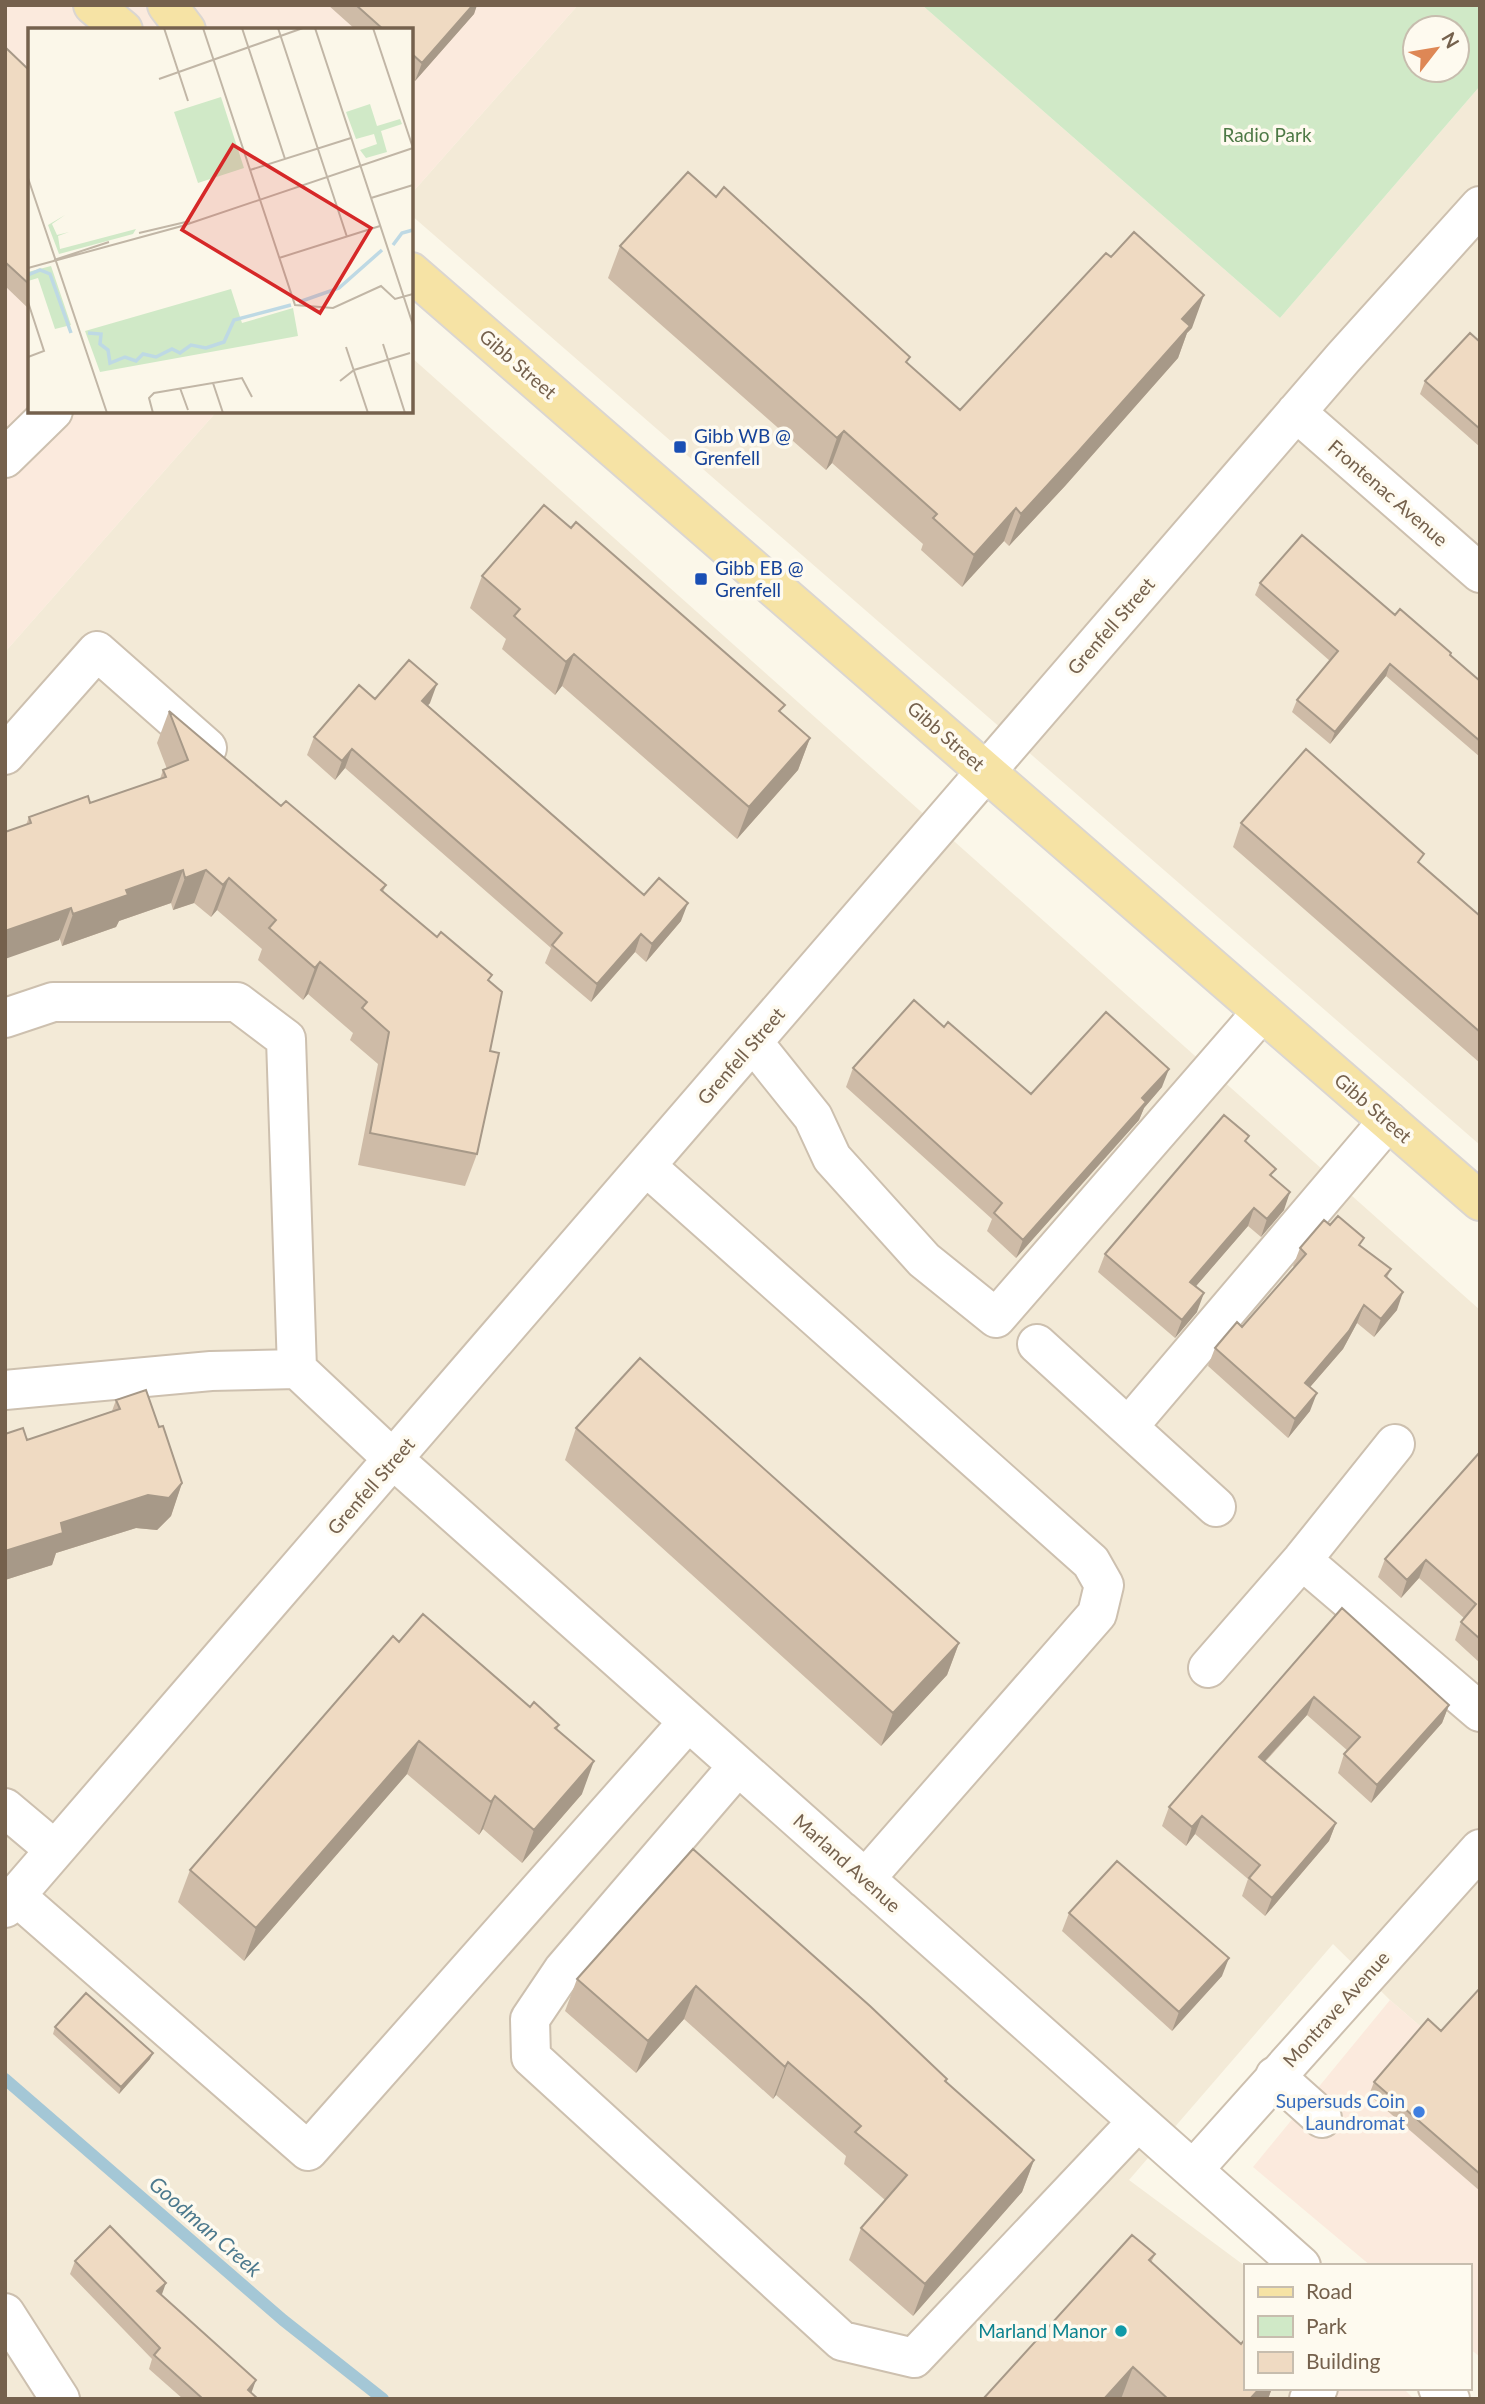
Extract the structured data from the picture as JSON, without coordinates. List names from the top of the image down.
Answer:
{
  "streets": {
    "main road": ["Gibb Street"],
    "street": [
      "Frontenac Avenue",
      "Grenfell Street",
      "Marland Avenue",
      "Montrave Avenue"
    ]
  },
  "crossings": [
    ["Gibb Street", "Grenfell Street"],
    ["Frontenac Avenue", "Grenfell Street"],
    ["Grenfell Street", "Marland Avenue"],
    ["Marland Avenue", "Montrave Avenue"]
  ],
  "water": ["Goodman Creek"],
  "parks": ["Radio Park"],
  "places": {
    "transit": ["Gibb WB @ Grenfell", "Gibb EB @ Grenfell"],
    "other": ["Supersuds Coin Laundromat", "Marland Manor"]
  },
  "legend": ["Road", "Park", "Building"],
  "north": "top right"
}
